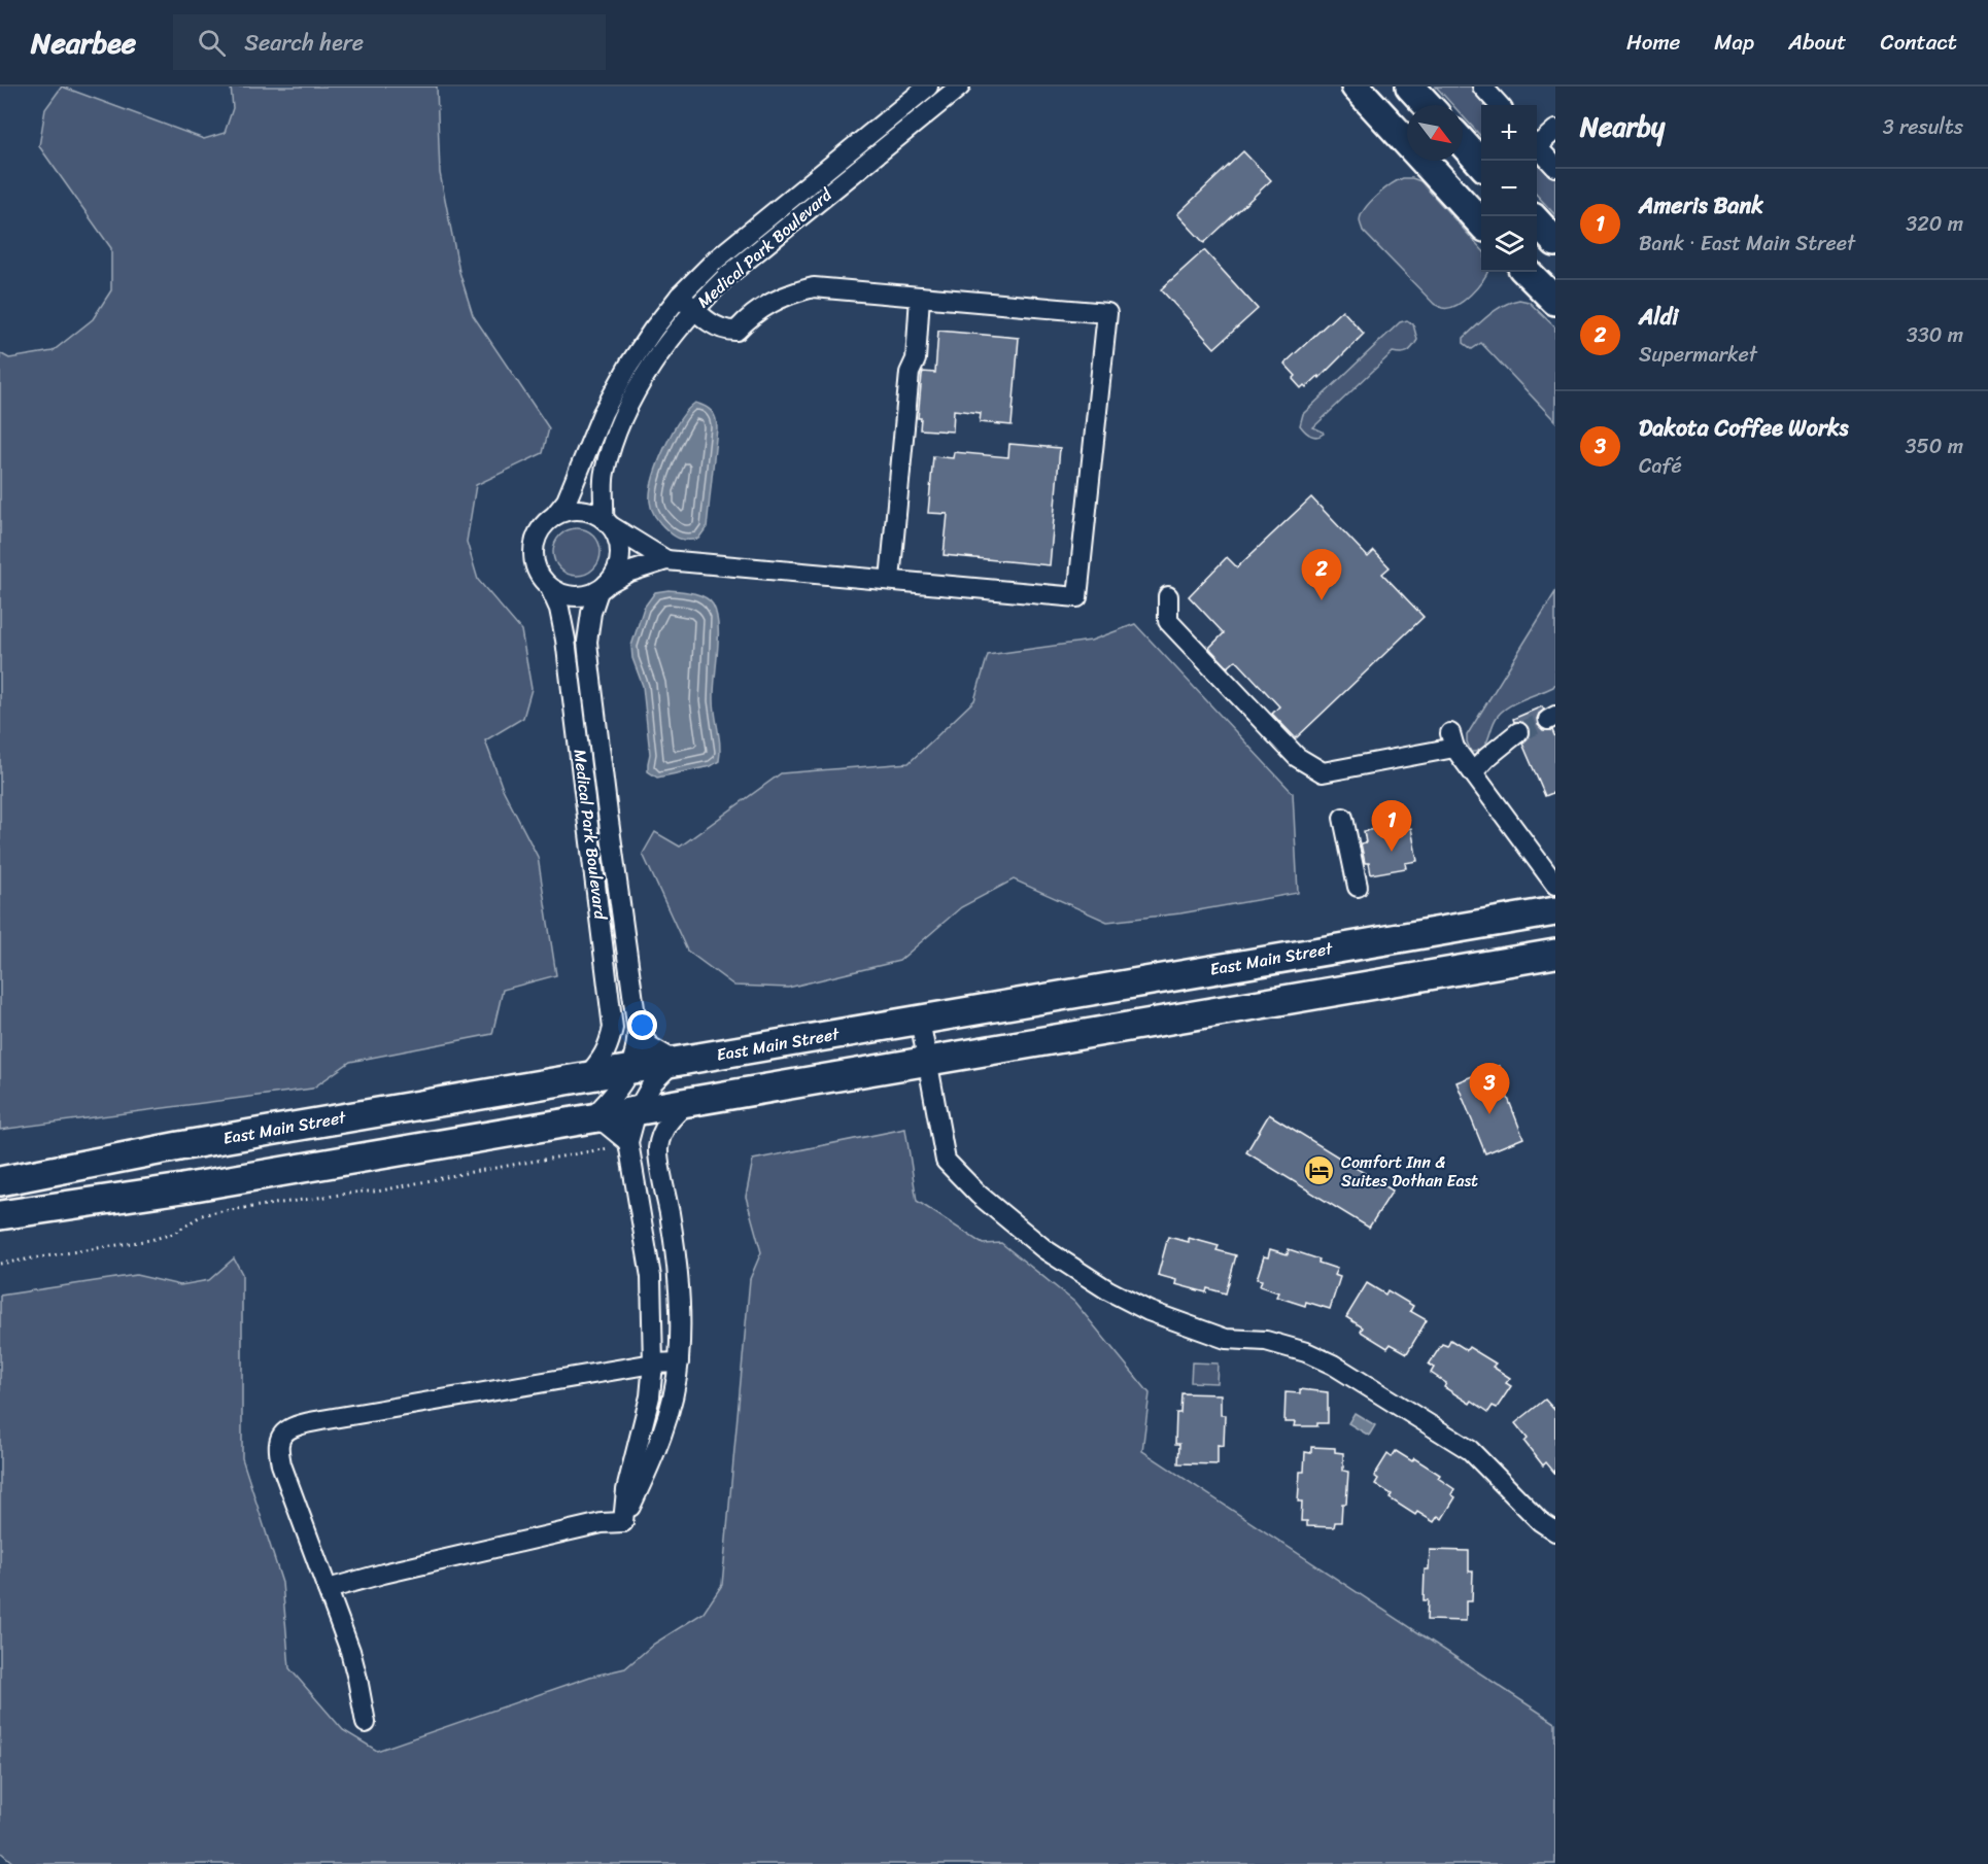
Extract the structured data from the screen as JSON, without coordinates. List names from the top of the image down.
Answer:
{
  "streets": {
    "highway": ["East Main Street"],
    "street": ["Medical Park Boulevard"]
  },
  "crossings": [
    ["Medical Park Boulevard", "East Main Street"]
  ],
  "places": {
    "hotel": ["Comfort Inn & Suites Dothan East"]
  },
  "north": "bottom right",
  "page": {
    "header": "Nearbee",
    "search": "Search here",
    "nav": [
      "Home",
      "Map",
      "About",
      "Contact"
    ],
    "heading": ["Nearby", "3 results"],
    "map_buttons": ["+", "−"],
    "list": [
      {
        "mark": "1",
        "name": "Ameris Bank",
        "note": "Bank · East Main Street",
        "value": "320 m"
      },
      {
        "mark": "2",
        "name": "Aldi",
        "note": "Supermarket",
        "value": "330 m"
      },
      {
        "mark": "3",
        "name": "Dakota Coffee Works",
        "note": "Café",
        "value": "350 m"
      }
    ],
    "pins": ["2", "1", "3"]
  }
}
